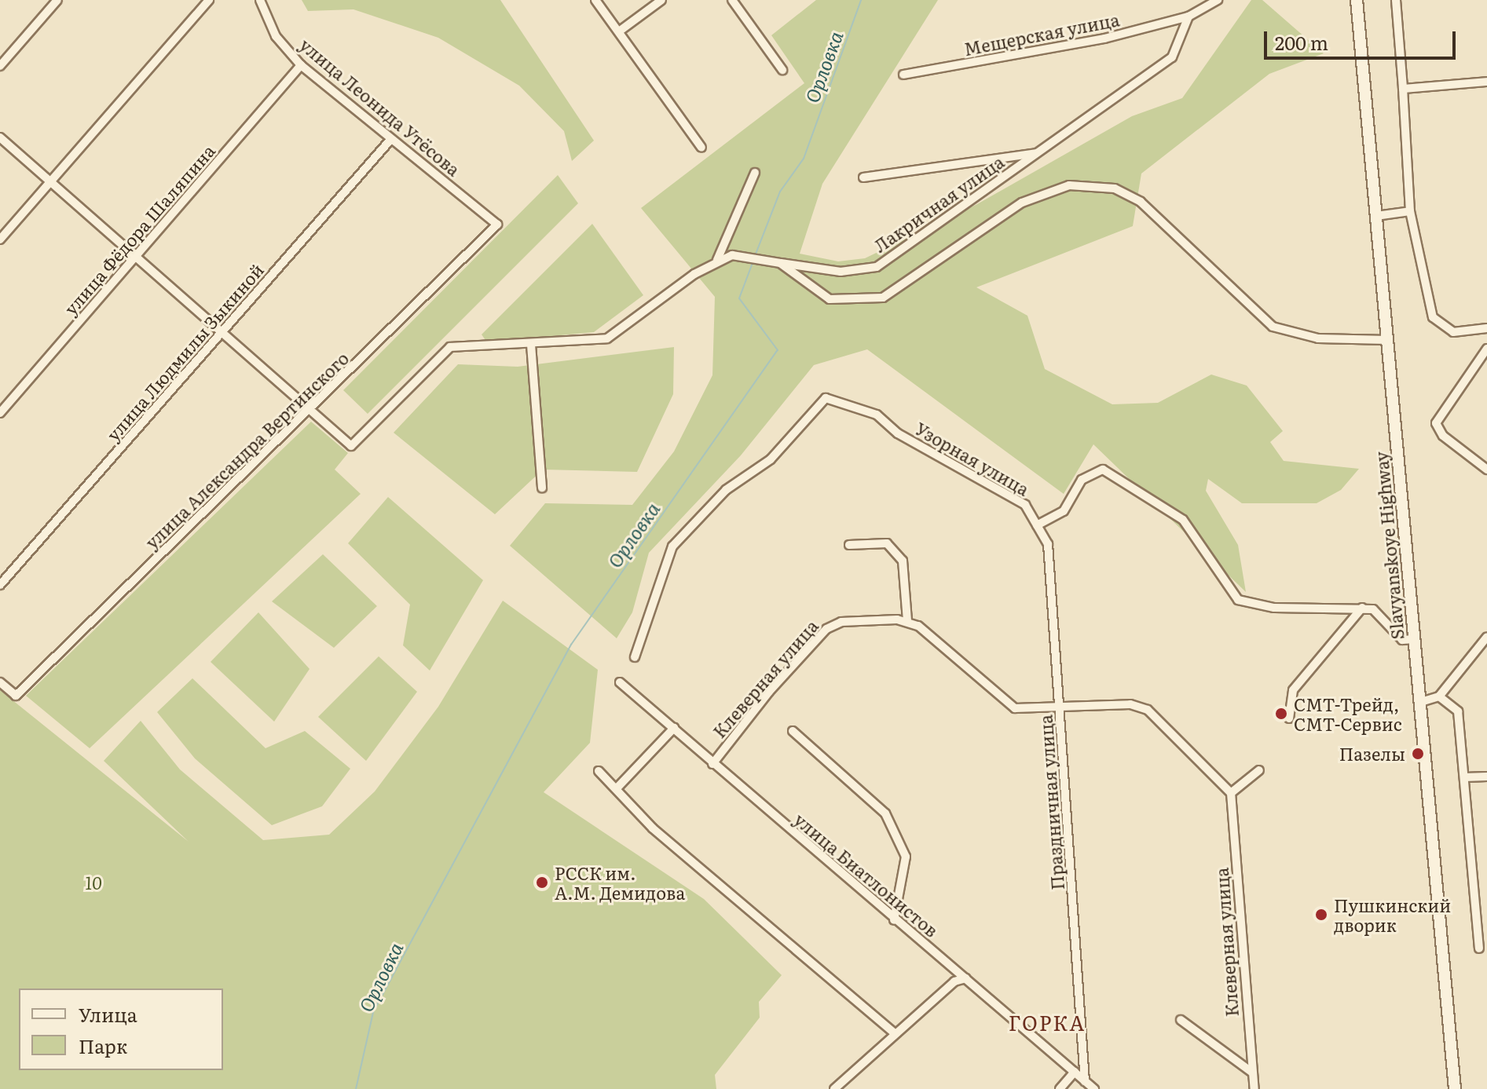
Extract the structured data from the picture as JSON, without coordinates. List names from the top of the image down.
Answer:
{
  "streets": {
    "main road": ["Slavyanskoye Highway"],
    "street": [
      "Мещерская улица",
      "улица Леонида Утёсова",
      "Лакричная улица",
      "улица Фёдора Шаляпина",
      "улица Людмилы Зыкиной",
      "улица Александра Вертинского",
      "Узорная улица",
      "Клеверная улица",
      "Праздничная улица",
      "улица Биатлонистов"
    ]
  },
  "crossings": [
    ["Мещерская улица", "Лакричная улица"],
    ["улица Леонида Утёсова", "улица Фёдора Шаляпина"],
    ["улица Леонида Утёсова", "улица Людмилы Зыкиной"],
    ["улица Леонида Утёсова", "улица Александра Вертинского"],
    ["Узорная улица", "Праздничная улица"],
    ["Клеверная улица", "улица Биатлонистов"],
    ["Праздничная улица", "улица Биатлонистов"]
  ],
  "districts": ["ГОРКА"],
  "water": ["Орловка"],
  "parks": ["10"],
  "places": [
    "СМТ-Трейд, СМТ-Сервис",
    "Пазелы",
    "РССК им. А.М. Демидова",
    "Пушкинский дворик"
  ],
  "legend": ["Улица", "Парк"],
  "scale_bar": "200 m"
}
